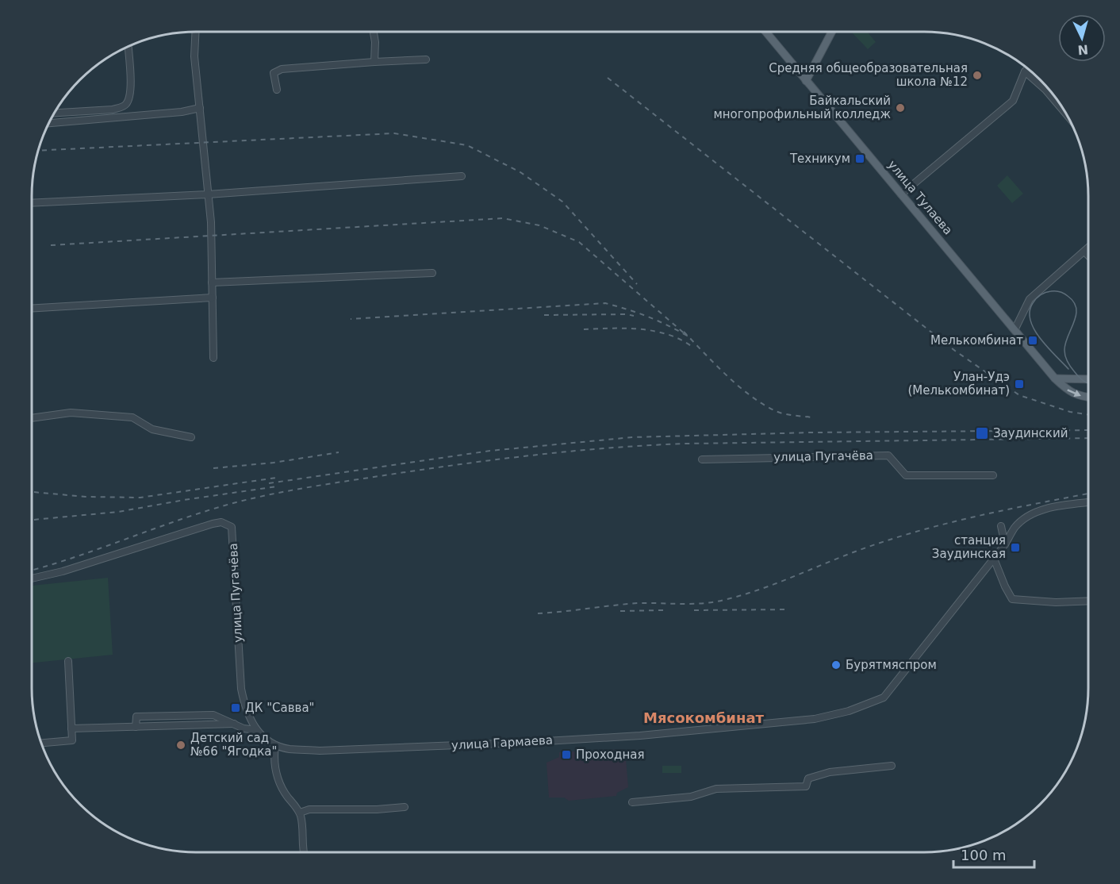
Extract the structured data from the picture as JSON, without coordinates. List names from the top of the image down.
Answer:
{
  "streets": {
    "main road": ["улица Тулаева"],
    "street": ["улица Пугачёва", "улица Гармаева"]
  },
  "crossings": [
    ["улица Пугачёва", "улица Гармаева"]
  ],
  "districts": ["Мясокомбинат"],
  "places": {
    "other": [
      "Средняя общеобразовательная школа №12",
      "Байкальский многопрофильный колледж",
      "Бурятмяспром",
      "Детский сад №66 \"Ягодка\""
    ],
    "transit": [
      "Техникум",
      "Мелькомбинат",
      "Улан-Удэ (Мелькомбинат)",
      "Заудинский",
      "станция Заудинская",
      "ДК \"Савва\"",
      "Проходная"
    ]
  },
  "scale_bar": "100 m",
  "north": "bottom"
}
